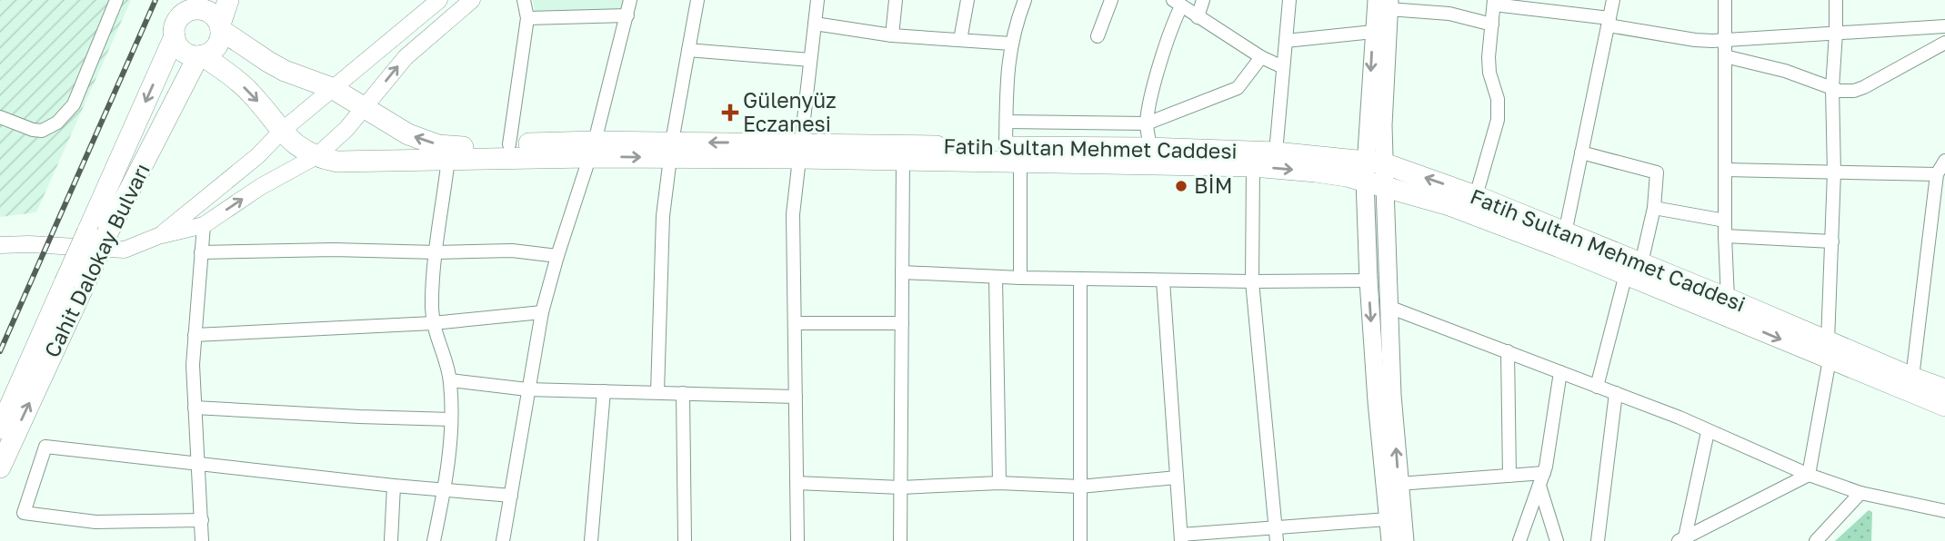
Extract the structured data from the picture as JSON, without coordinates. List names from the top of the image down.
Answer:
{
  "streets": {
    "main road": ["Fatih Sultan Mehmet Caddesi", "Cahit Dalokay Bulvarı"]
  },
  "crossings": [
    ["Fatih Sultan Mehmet Caddesi", "Cahit Dalokay Bulvarı"]
  ],
  "places": {
    "health": ["Gülenyüz Eczanesi"],
    "other": ["BİM"]
  }
}
